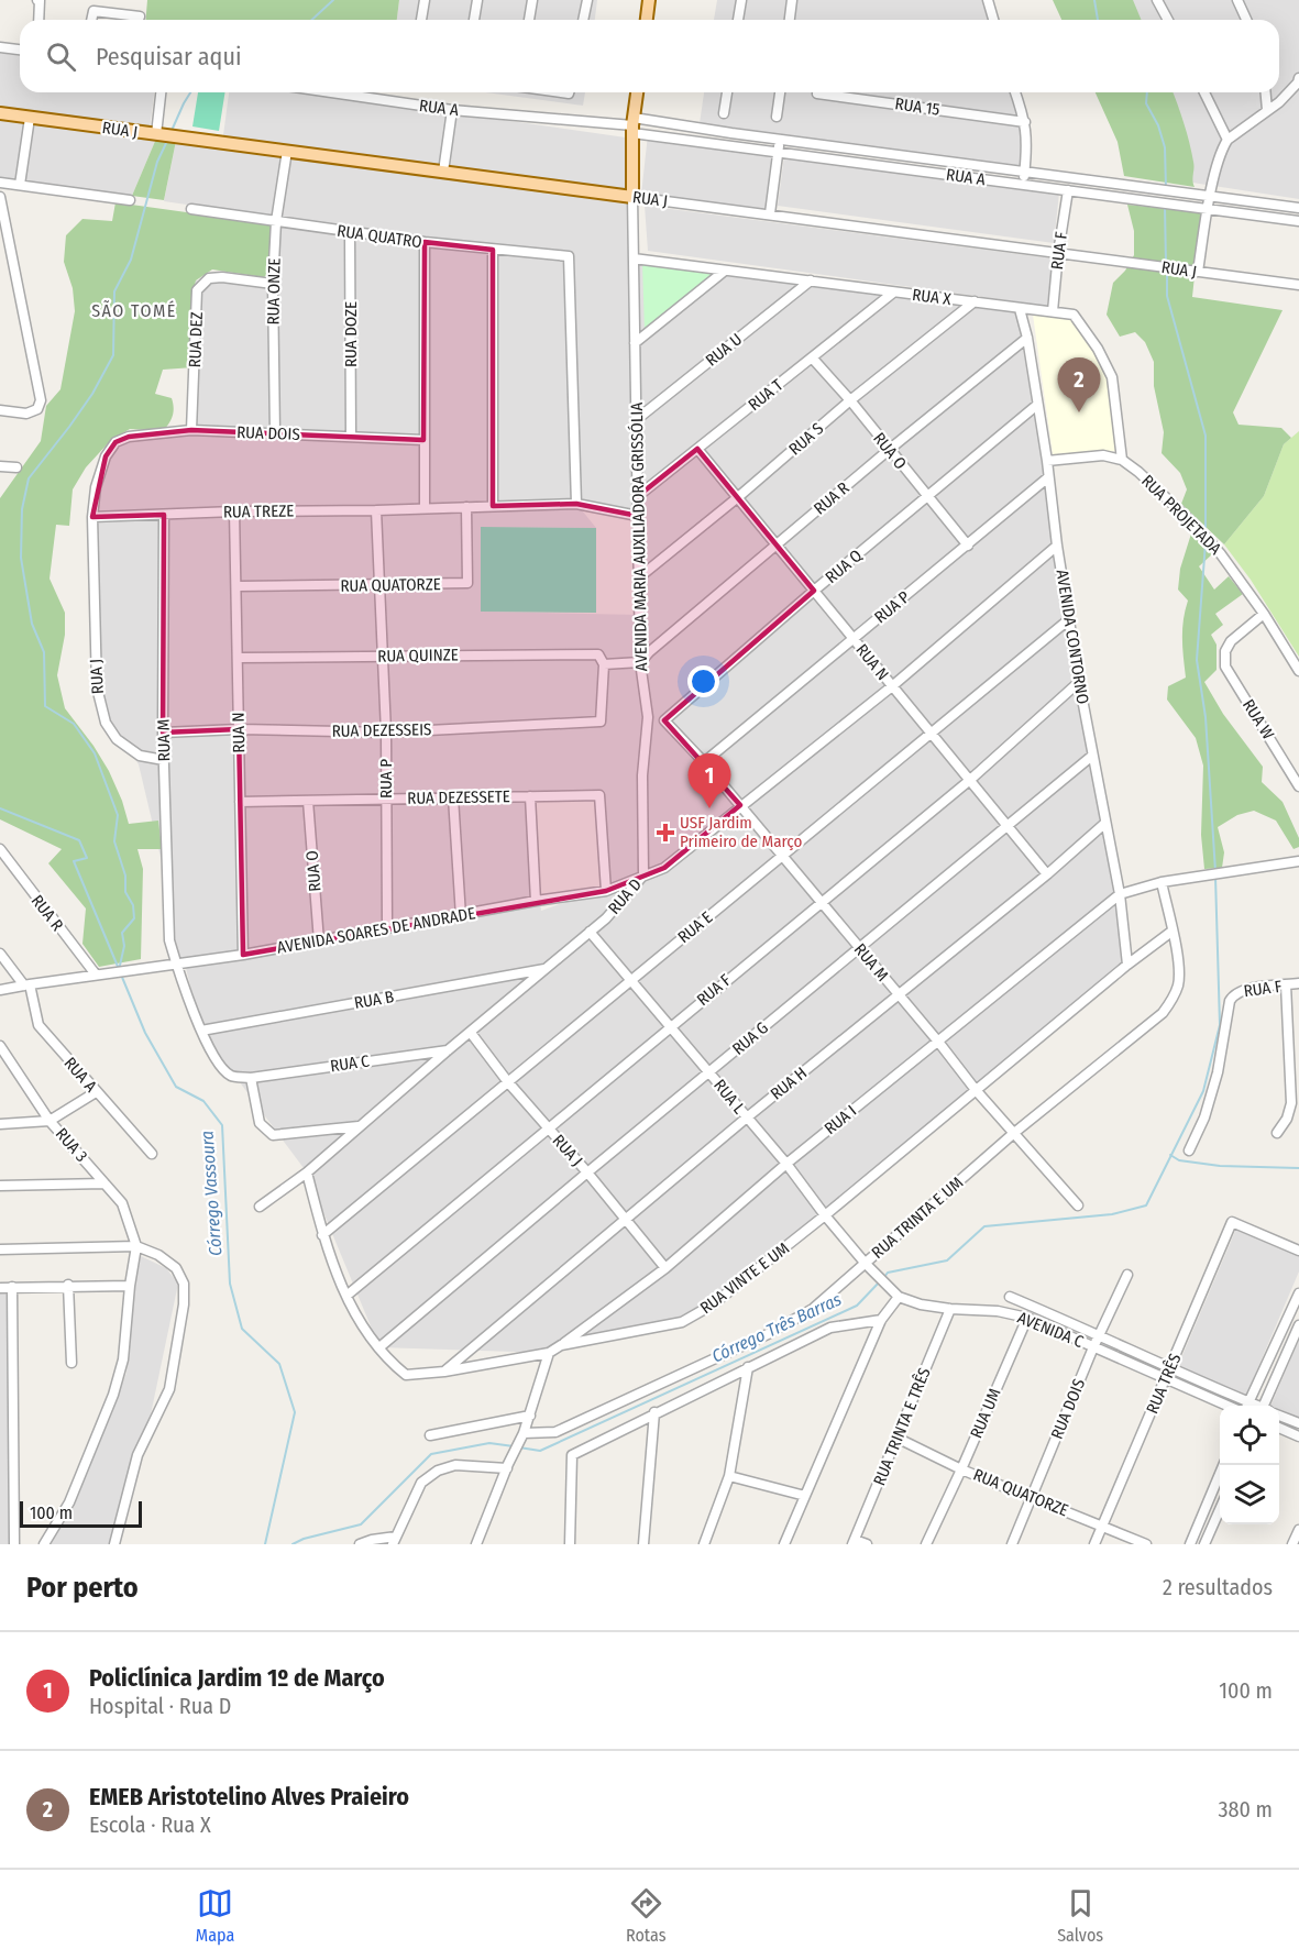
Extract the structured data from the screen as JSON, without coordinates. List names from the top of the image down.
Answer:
{
  "streets": {
    "main road": ["RUA J"],
    "street": [
      "RUA 15",
      "RUA A",
      "RUA QUATRO",
      "RUA F",
      "RUA ONZE",
      "RUA X",
      "RUA DOZE",
      "RUA DEZ",
      "RUA U",
      "RUA T",
      "RUA DOIS",
      "RUA S",
      "RUA O",
      "RUA R",
      "RUA TREZE",
      "RUA PROJETADA",
      "AVENIDA MARIA AUXILIADORA GRISSÓLIA",
      "RUA Q",
      "RUA QUATORZE",
      "RUA P",
      "AVENIDA CONTORNO",
      "RUA QUINZE",
      "RUA N",
      "RUA W",
      "RUA DEZESSEIS",
      "RUA M",
      "RUA DEZESSETE",
      "RUA D",
      "RUA E",
      "AVENIDA SOARES DE ANDRADE",
      "RUA B",
      "RUA G",
      "RUA C",
      "RUA H",
      "RUA L",
      "RUA I",
      "RUA 3",
      "RUA TRINTA E UM",
      "RUA VINTE E UM",
      "AVENIDA C",
      "RUA TRÊS",
      "RUA UM",
      "RUA TRINTA E TRÊS"
    ]
  },
  "crossings": [
    ["RUA A", "RUA F"],
    ["RUA A", "AVENIDA SOARES DE ANDRADE"],
    ["RUA J", "RUA F"],
    ["RUA J", "RUA ONZE"],
    ["RUA J", "RUA DOIS"],
    ["RUA J", "RUA TREZE"],
    ["RUA J", "AVENIDA MARIA AUXILIADORA GRISSÓLIA"],
    ["RUA J", "RUA M"],
    ["RUA J", "RUA D"],
    ["RUA J", "RUA E"],
    ["RUA J", "RUA G"],
    ["RUA J", "RUA H"],
    ["RUA J", "RUA I"],
    ["RUA QUATRO", "RUA ONZE"],
    ["RUA QUATRO", "RUA DOZE"],
    ["RUA QUATRO", "RUA TREZE"],
    ["RUA F", "RUA X"],
    ["RUA F", "AVENIDA CONTORNO"],
    ["RUA F", "RUA N"],
    ["RUA F", "RUA M"],
    ["RUA F", "RUA L"],
    ["RUA F", "RUA VINTE E UM"],
    ["RUA ONZE", "RUA DEZ"],
    ["RUA ONZE", "RUA DOIS"],
    ["RUA X", "RUA U"],
    ["RUA X", "RUA T"],
    ["RUA X", "RUA S"],
    ["RUA X", "RUA PROJETADA"],
    ["RUA X", "AVENIDA MARIA AUXILIADORA GRISSÓLIA"],
    ["RUA X", "AVENIDA CONTORNO"],
    ["RUA DOZE", "RUA DOIS"],
    ["RUA DEZ", "RUA DOIS"],
    ["RUA U", "AVENIDA MARIA AUXILIADORA GRISSÓLIA"],
    ["RUA T", "RUA O"],
    ["RUA T", "AVENIDA MARIA AUXILIADORA GRISSÓLIA"],
    ["RUA T", "RUA N"],
    ["RUA DOIS", "RUA QUATORZE"],
    ["RUA DOIS", "AVENIDA C"],
    ["RUA S", "RUA O"],
    ["RUA S", "AVENIDA MARIA AUXILIADORA GRISSÓLIA"],
    ["RUA S", "RUA N"],
    ["RUA O", "RUA R"],
    ["RUA O", "RUA Q"],
    ["RUA O", "RUA P"],
    ["RUA O", "RUA DEZESSETE"],
    ["RUA O", "AVENIDA SOARES DE ANDRADE"],
    ["RUA R", "AVENIDA MARIA AUXILIADORA GRISSÓLIA"],
    ["RUA R", "AVENIDA CONTORNO"],
    ["RUA R", "RUA N"],
    ["RUA R", "AVENIDA SOARES DE ANDRADE"],
    ["RUA TREZE", "AVENIDA MARIA AUXILIADORA GRISSÓLIA"],
    ["RUA TREZE", "RUA QUATORZE"],
    ["RUA TREZE", "RUA P"],
    ["RUA TREZE", "RUA N"],
    ["RUA TREZE", "RUA M"],
    ["RUA PROJETADA", "RUA W"],
    ["AVENIDA MARIA AUXILIADORA GRISSÓLIA", "RUA D"],
    ["AVENIDA MARIA AUXILIADORA GRISSÓLIA", "AVENIDA SOARES DE ANDRADE"],
    ["RUA Q", "AVENIDA CONTORNO"],
    ["RUA Q", "RUA N"],
    ["RUA Q", "RUA M"],
    ["RUA QUATORZE", "RUA P"],
    ["RUA QUATORZE", "RUA N"],
    ["RUA QUATORZE", "RUA TRÊS"],
    ["RUA QUATORZE", "RUA UM"],
    ["RUA QUATORZE", "RUA TRINTA E TRÊS"],
    ["RUA P", "AVENIDA CONTORNO"],
    ["RUA P", "RUA QUINZE"],
    ["RUA P", "RUA N"],
    ["RUA P", "RUA DEZESSEIS"],
    ["RUA P", "RUA M"],
    ["RUA P", "RUA DEZESSETE"],
    ["RUA P", "AVENIDA SOARES DE ANDRADE"],
    ["AVENIDA CONTORNO", "RUA D"],
    ["AVENIDA CONTORNO", "RUA E"],
    ["AVENIDA CONTORNO", "RUA G"],
    ["AVENIDA CONTORNO", "RUA H"],
    ["AVENIDA CONTORNO", "RUA I"],
    ["AVENIDA CONTORNO", "RUA VINTE E UM"],
    ["RUA QUINZE", "RUA N"],
    ["RUA QUINZE", "RUA DEZESSEIS"],
    ["RUA N", "RUA DEZESSEIS"],
    ["RUA N", "RUA DEZESSETE"],
    ["RUA N", "RUA D"],
    ["RUA N", "RUA E"],
    ["RUA N", "AVENIDA SOARES DE ANDRADE"],
    ["RUA N", "RUA G"],
    ["RUA N", "RUA H"],
    ["RUA DEZESSEIS", "RUA M"],
    ["RUA M", "RUA D"],
    ["RUA M", "RUA E"],
    ["RUA M", "AVENIDA SOARES DE ANDRADE"],
    ["RUA M", "RUA G"],
    ["RUA M", "RUA H"],
    ["RUA M", "RUA I"],
    ["RUA M", "RUA TRINTA E UM"],
    ["RUA M", "RUA VINTE E UM"],
    ["RUA DEZESSETE", "AVENIDA SOARES DE ANDRADE"],
    ["RUA D", "AVENIDA SOARES DE ANDRADE"],
    ["RUA D", "RUA B"],
    ["RUA D", "RUA C"],
    ["RUA D", "RUA L"],
    ["RUA D", "RUA VINTE E UM"],
    ["RUA E", "RUA L"],
    ["RUA E", "RUA VINTE E UM"],
    ["RUA G", "RUA L"],
    ["RUA G", "RUA VINTE E UM"],
    ["RUA H", "RUA L"],
    ["RUA H", "RUA VINTE E UM"],
    ["RUA L", "RUA I"],
    ["RUA L", "RUA TRINTA E UM"],
    ["RUA L", "RUA VINTE E UM"],
    ["RUA L", "AVENIDA C"],
    ["RUA I", "RUA VINTE E UM"],
    ["RUA TRINTA E UM", "RUA VINTE E UM"],
    ["RUA TRINTA E UM", "AVENIDA C"],
    ["AVENIDA C", "RUA TRÊS"],
    ["AVENIDA C", "RUA UM"],
    ["AVENIDA C", "RUA TRINTA E TRÊS"]
  ],
  "districts": ["SÃO TOMÉ"],
  "water": ["Córrego Vassoura", "Córrego Três Barras"],
  "places": {
    "health": ["USF Jardim Primeiro de Março"]
  },
  "scale_bar": "100 m",
  "page": {
    "search": "Pesquisar aqui",
    "pins": ["2", "1"],
    "scale": "100 m",
    "heading": ["Por perto", "2 resultados"],
    "list": [
      {
        "mark": "1",
        "name": "Policlínica Jardim 1º de Março",
        "note": "Hospital · Rua D",
        "value": "100 m"
      },
      {
        "mark": "2",
        "name": "EMEB Aristotelino Alves Praieiro",
        "note": "Escola · Rua X",
        "value": "380 m"
      }
    ],
    "nav": ["Mapa", "Rotas", "Salvos"]
  }
}
